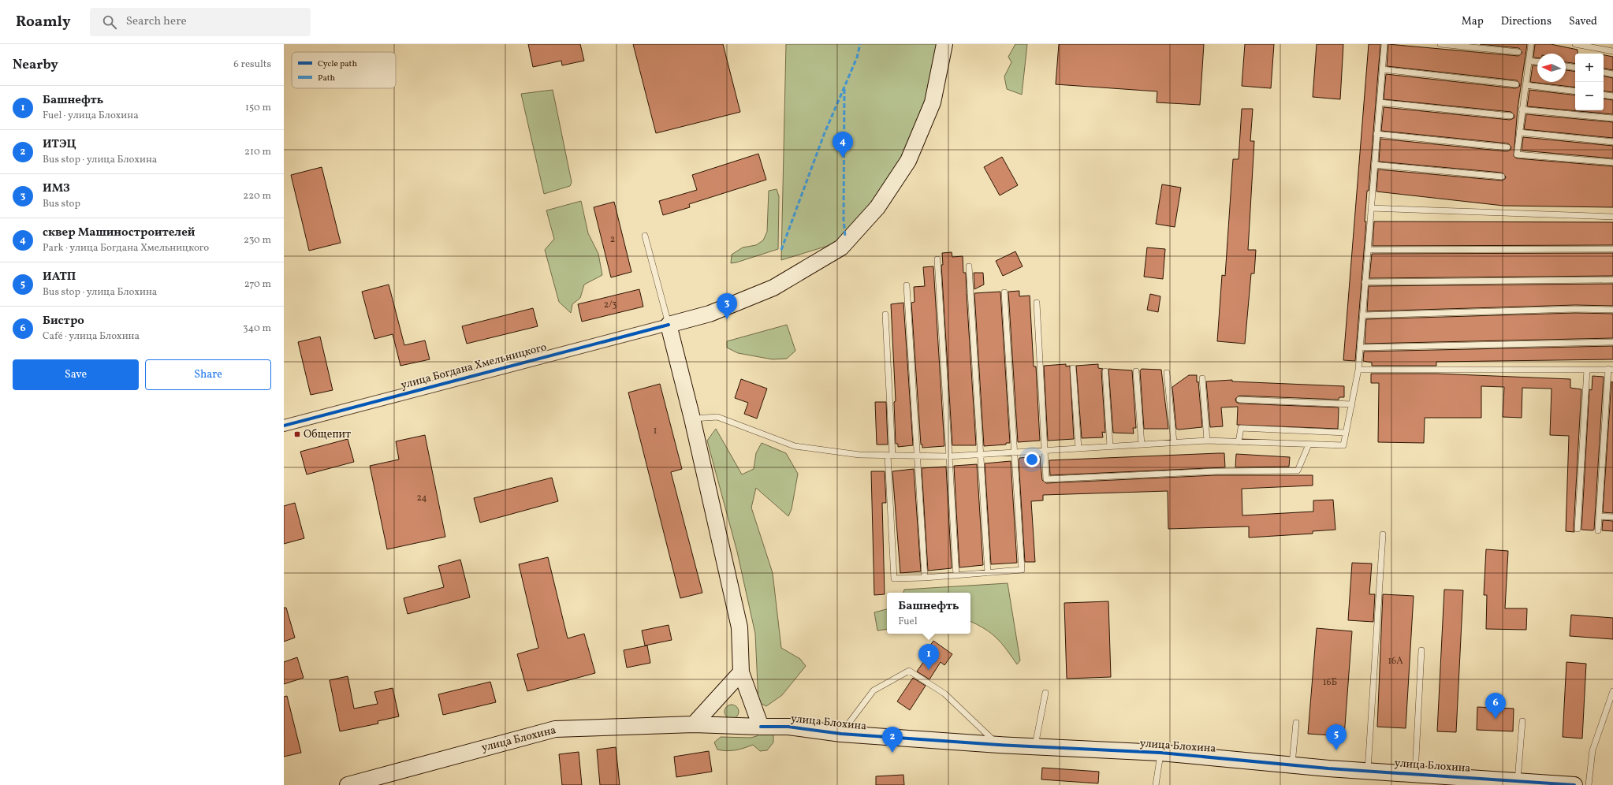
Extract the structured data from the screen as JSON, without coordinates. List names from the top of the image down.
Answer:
{
  "streets": {
    "main road": ["улица Богдана Хмельницкого", "улица Блохина"]
  },
  "places": {
    "transit": ["Общепит"]
  },
  "house_numbers": [
    "2",
    "2/3",
    "1",
    "24",
    "16А",
    "16Б"
  ],
  "legend": ["Cycle path", "Path"],
  "north": "left",
  "page": {
    "header": "Roamly",
    "search": "Search here",
    "nav": ["Map", "Directions", "Saved"],
    "heading": ["Nearby", "6 results"],
    "map_buttons": ["+", "−"],
    "list": [
      {
        "mark": "1",
        "name": "Башнефть",
        "note": "Fuel · улица Блохина",
        "value": "150 m"
      },
      {
        "mark": "2",
        "name": "ИТЭЦ",
        "note": "Bus stop · улица Блохина",
        "value": "210 m"
      },
      {
        "mark": "3",
        "name": "ИМЗ",
        "note": "Bus stop",
        "value": "220 m"
      },
      {
        "mark": "4",
        "name": "сквер Машиностроителей",
        "note": "Park · улица Богдана Хмельницкого",
        "value": "230 m"
      },
      {
        "mark": "5",
        "name": "ИАТП",
        "note": "Bus stop · улица Блохина",
        "value": "270 m"
      },
      {
        "mark": "6",
        "name": "Бистро",
        "note": "Café · улица Блохина",
        "value": "340 m"
      }
    ],
    "pins": [
      "4",
      "3",
      "1",
      "6",
      "5",
      "2"
    ],
    "buttons": ["Save", "Share"],
    "popup": ["Башнефть", "Fuel"]
  }
}
